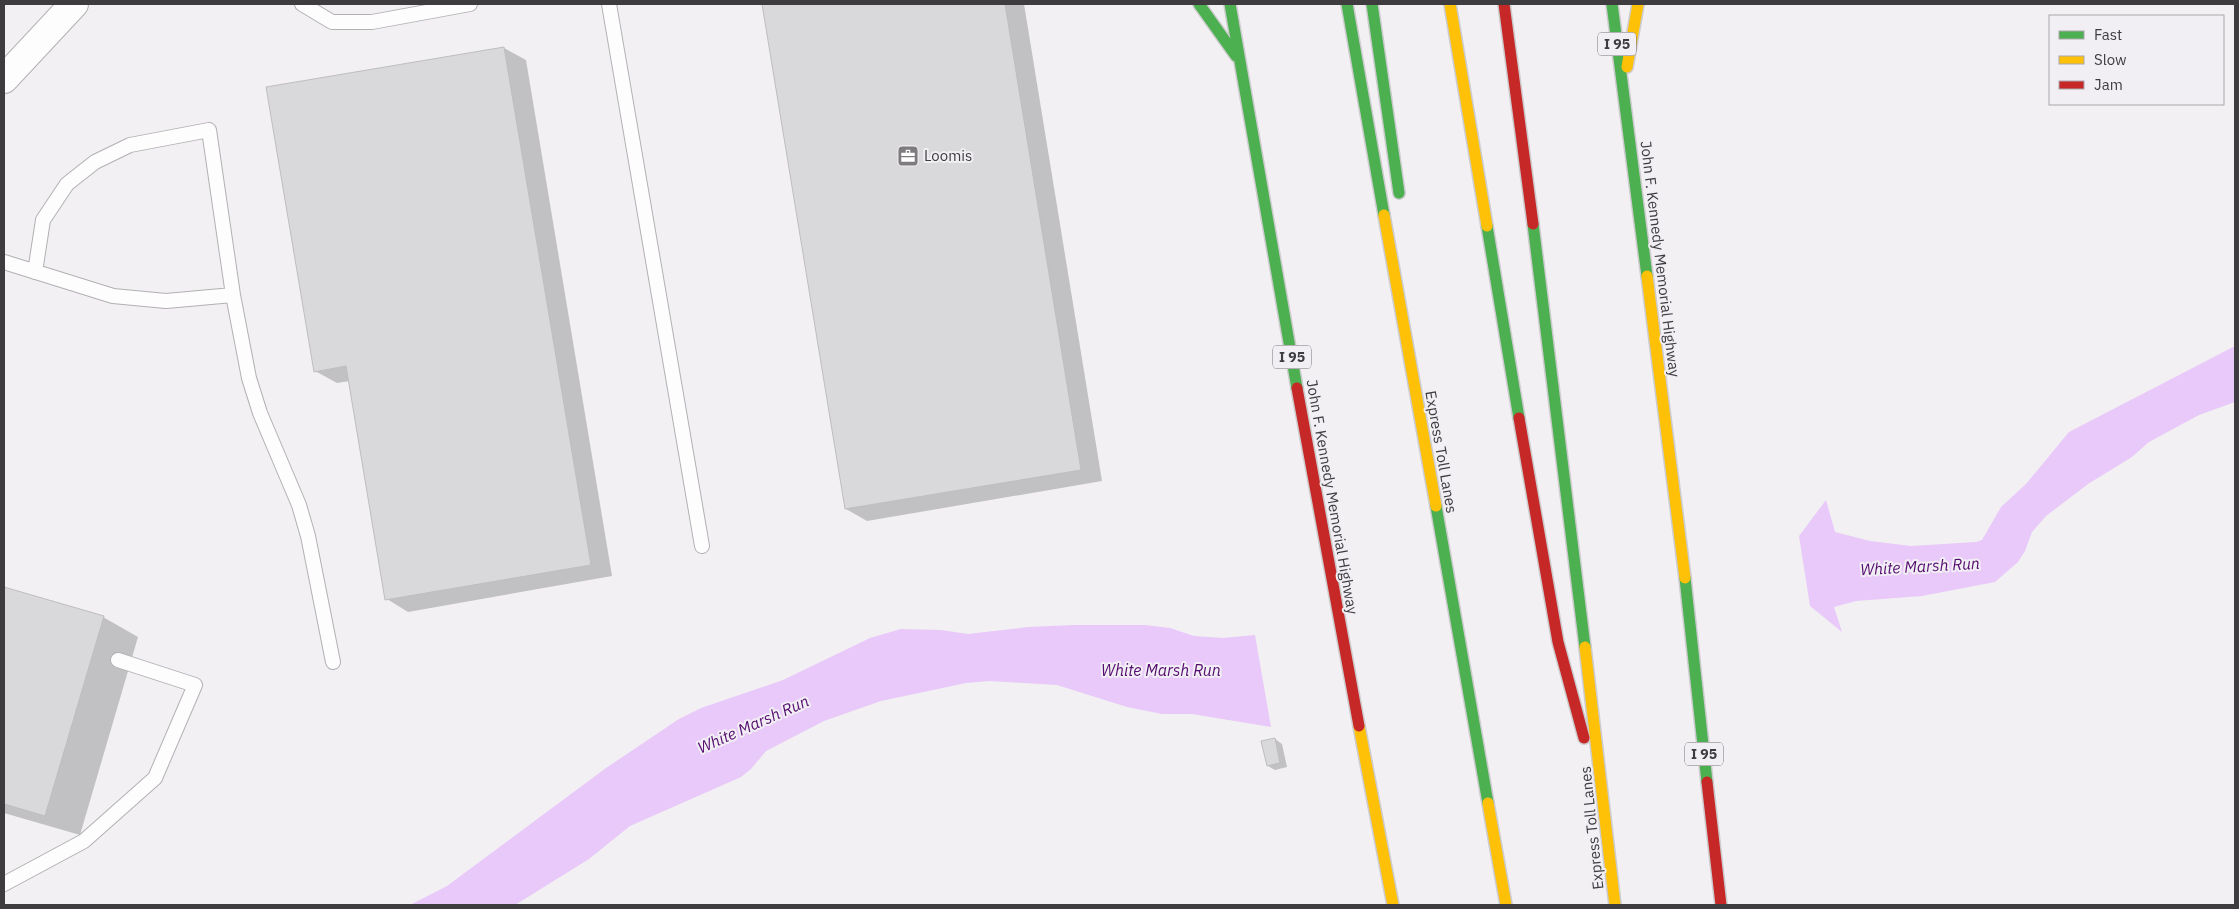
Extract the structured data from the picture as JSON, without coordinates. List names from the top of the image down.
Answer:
{
  "streets": {
    "highway": ["I 95", "John F. Kennedy Memorial Highway", "Express Toll Lanes"]
  },
  "water": ["White Marsh Run"],
  "places": {
    "office": ["Loomis"]
  },
  "legend": ["Fast", "Slow", "Jam"]
}
